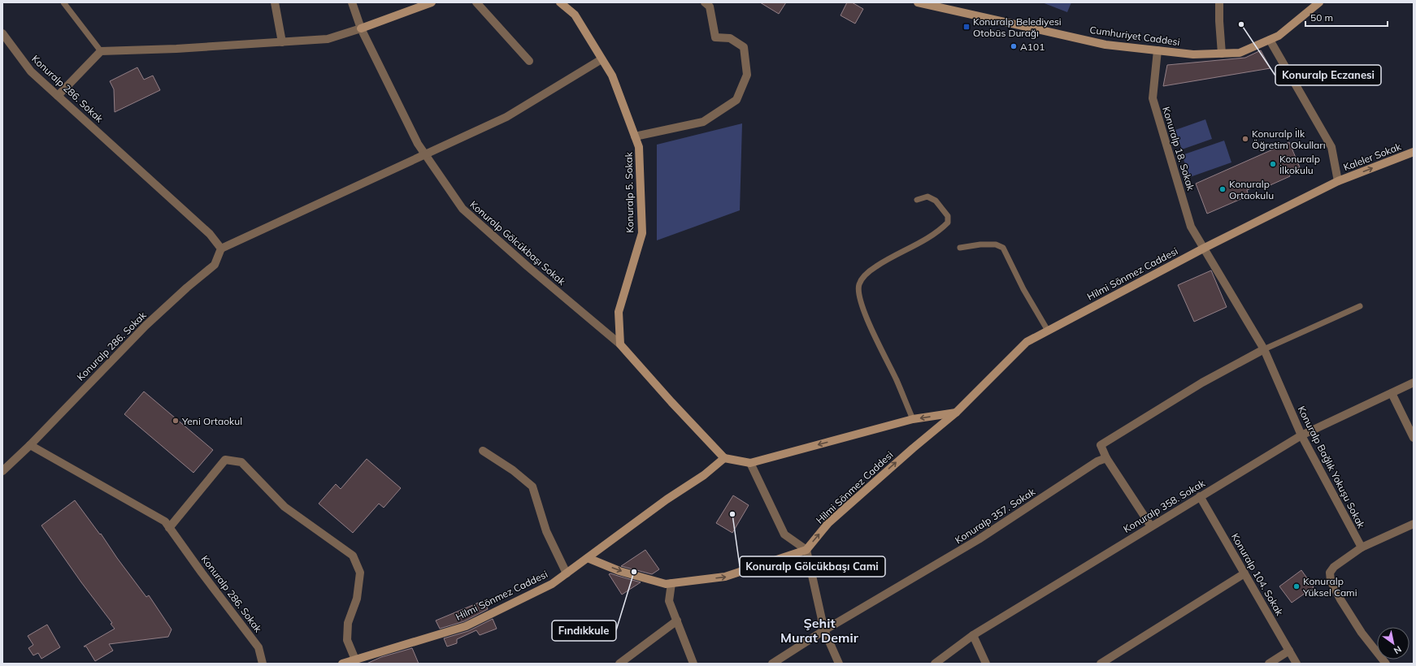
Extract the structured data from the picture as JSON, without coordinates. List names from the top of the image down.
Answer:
{
  "streets": {
    "street": [
      "Cumhuriyet Caddesi",
      "Konuralp 286. Sokak",
      "Konuralp 18. Sokak",
      "Kaleler Sokak",
      "Konuralp 5. Sokak",
      "Konuralp Gölcükbaşı Sokak",
      "Hilmi Sönmez Caddesi",
      "Konuralp Bağlık Yokuşu Sokak",
      "Konuralp 358. Sokak",
      "Konuralp 357. Sokak",
      "Konuralp 104. Sokak"
    ]
  },
  "crossings": [
    ["Cumhuriyet Caddesi", "Konuralp 18. Sokak"],
    ["Konuralp 18. Sokak", "Hilmi Sönmez Caddesi"],
    ["Konuralp 18. Sokak", "Konuralp Bağlık Yokuşu Sokak"],
    ["Kaleler Sokak", "Hilmi Sönmez Caddesi"],
    ["Konuralp 5. Sokak", "Konuralp Gölcükbaşı Sokak"],
    ["Hilmi Sönmez Caddesi", "Konuralp Bağlık Yokuşu Sokak"],
    ["Konuralp Bağlık Yokuşu Sokak", "Konuralp 358. Sokak"],
    ["Konuralp 358. Sokak", "Konuralp 104. Sokak"]
  ],
  "one_way": ["Kaleler Sokak"],
  "districts": ["Şehit Murat Demir"],
  "places": {
    "other": [
      "Konuralp Eczanesi",
      "A101",
      "Konuralp İlk Öğretim Okulları",
      "Konuralp İlkokulu",
      "Konuralp Ortaokulu",
      "Yeni Ortaokul",
      "Konuralp Gölcükbaşı Cami",
      "Fındıkkule",
      "Konuralp Yüksel Cami"
    ],
    "transit": ["Konuralp Belediyesi Otobüs Durağı"]
  },
  "scale_bar": "50 m",
  "north": "bottom right"
}
